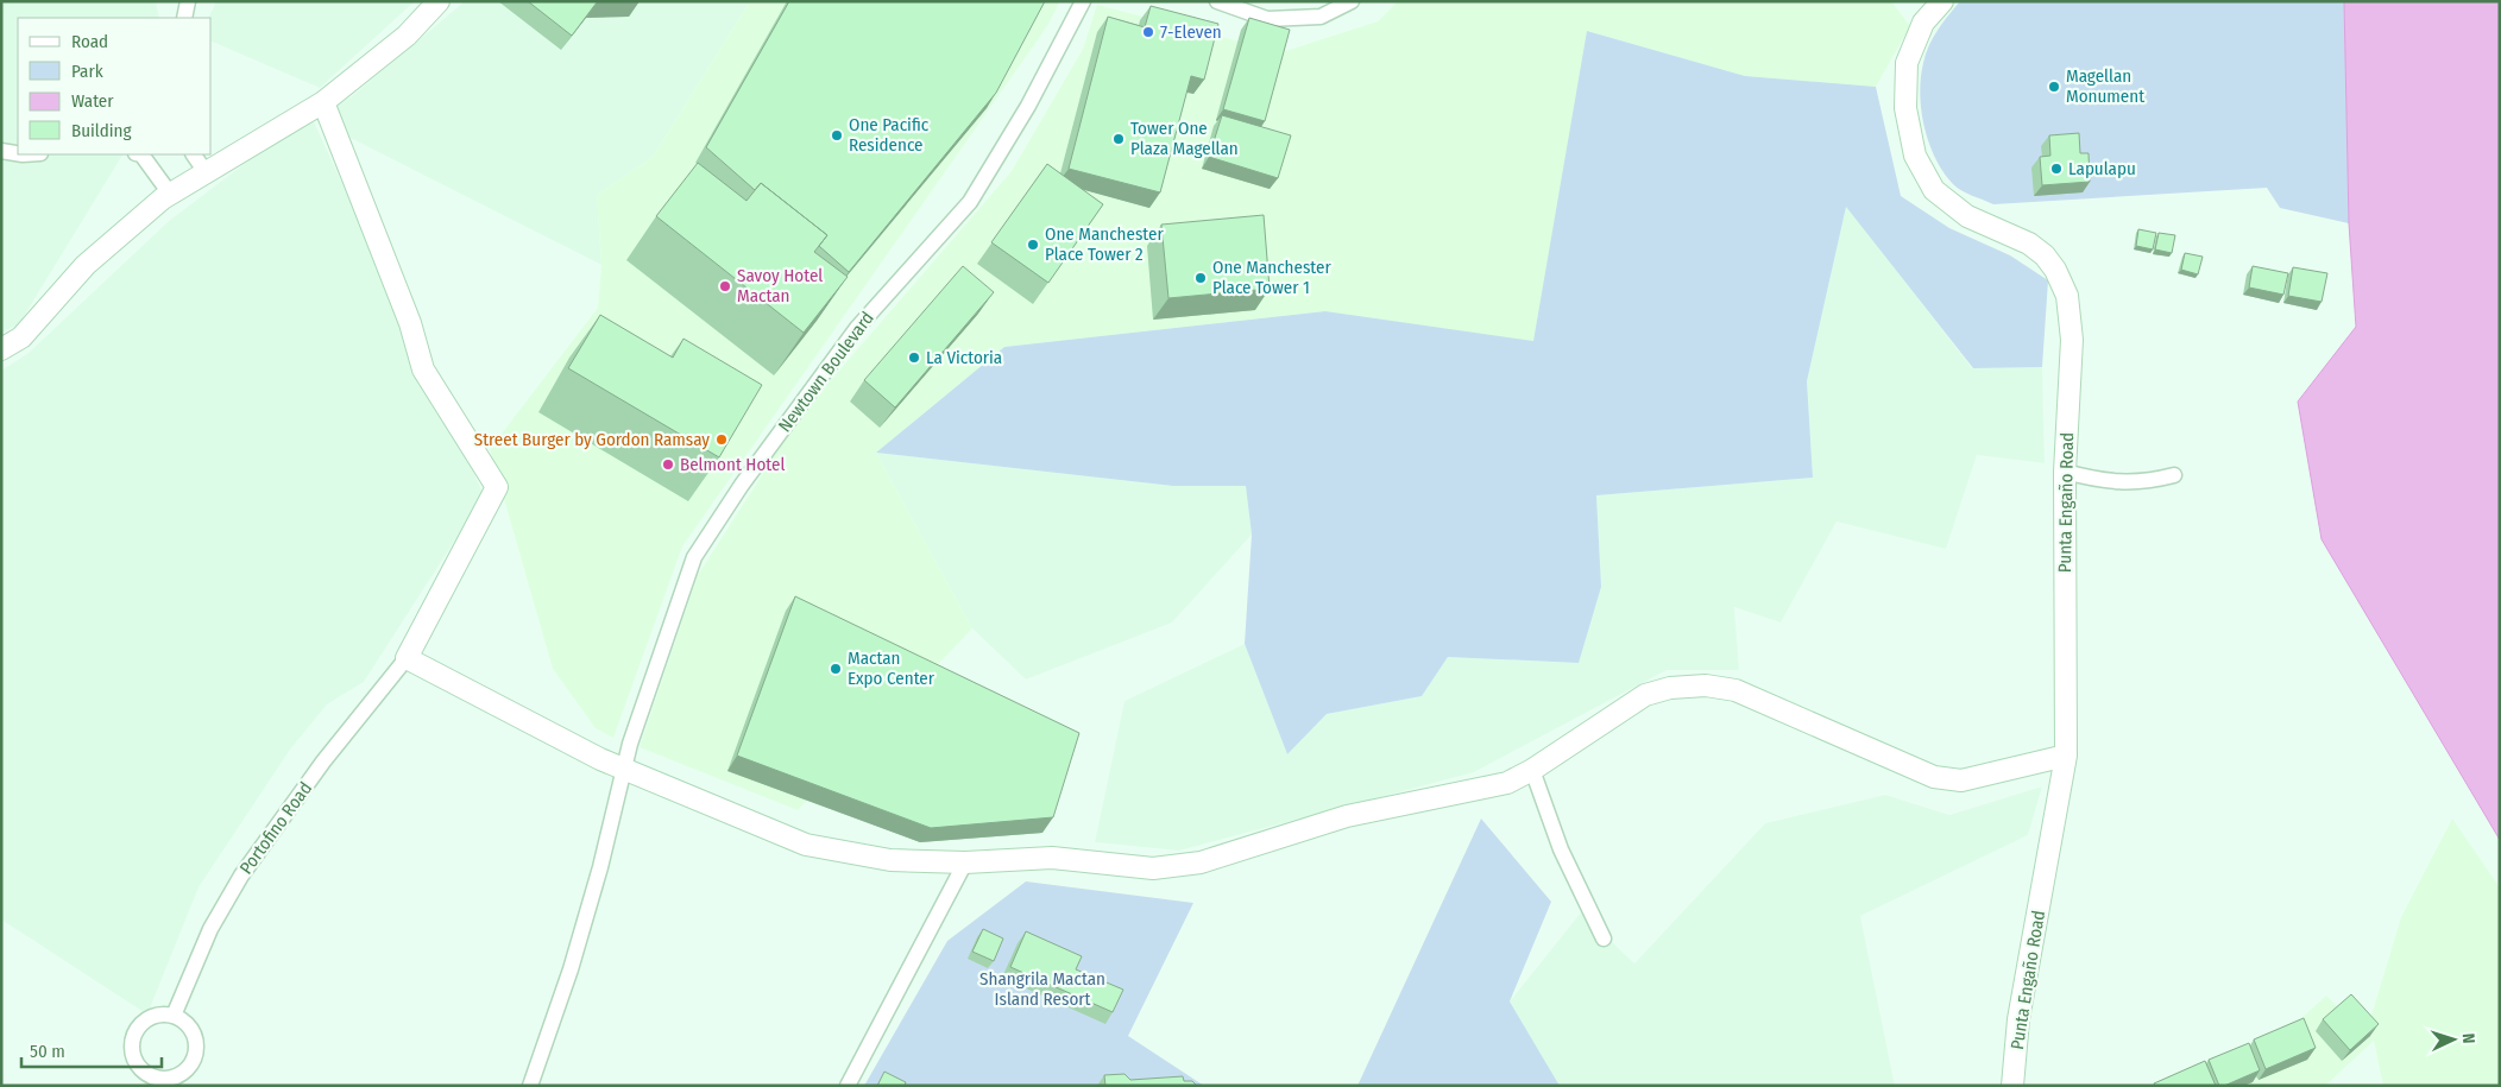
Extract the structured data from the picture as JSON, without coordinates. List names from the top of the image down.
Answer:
{
  "streets": {
    "street": ["Newtown Boulevard", "Punta Engaño Road", "Portofino Road"]
  },
  "parks": ["Shangrila Mactan Island Resort"],
  "places": [
    "7-Eleven",
    "Magellan Monument",
    "One Pacific Residence",
    "Tower One Plaza Magellan",
    "Lapulapu",
    "One Manchester Place Tower 2",
    "One Manchester Place Tower 1",
    "Savoy Hotel Mactan",
    "La Victoria",
    "Street Burger by Gordon Ramsay",
    "Belmont Hotel",
    "Mactan Expo Center"
  ],
  "legend": [
    "Road",
    "Park",
    "Water",
    "Building"
  ],
  "scale_bar": "50 m",
  "north": "right"
}
